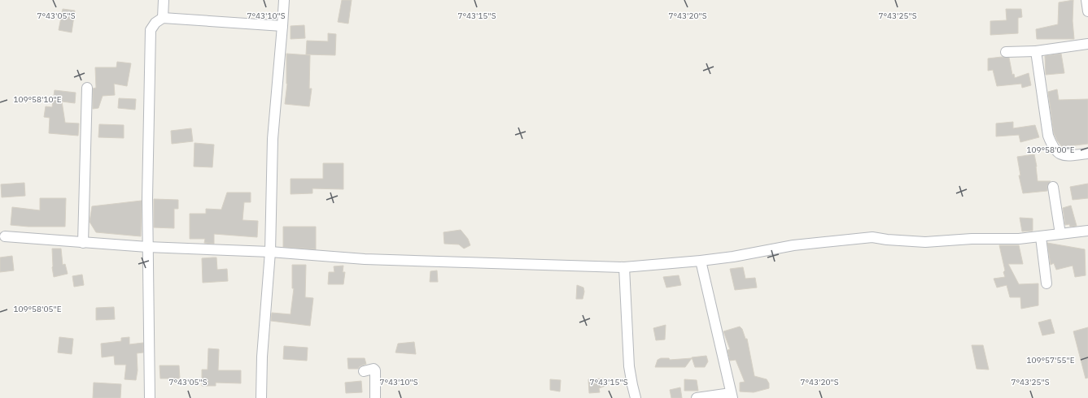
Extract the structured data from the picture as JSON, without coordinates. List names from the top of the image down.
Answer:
{
  "coordinates": [
    "7°43'05\"S",
    "7°43'10\"S",
    "7°43'15\"S",
    "7°43'20\"S",
    "7°43'25\"S",
    "109°58'10\"E",
    "109°58'00\"E",
    "109°58'05\"E",
    "109°57'55\"E"
  ]
}
